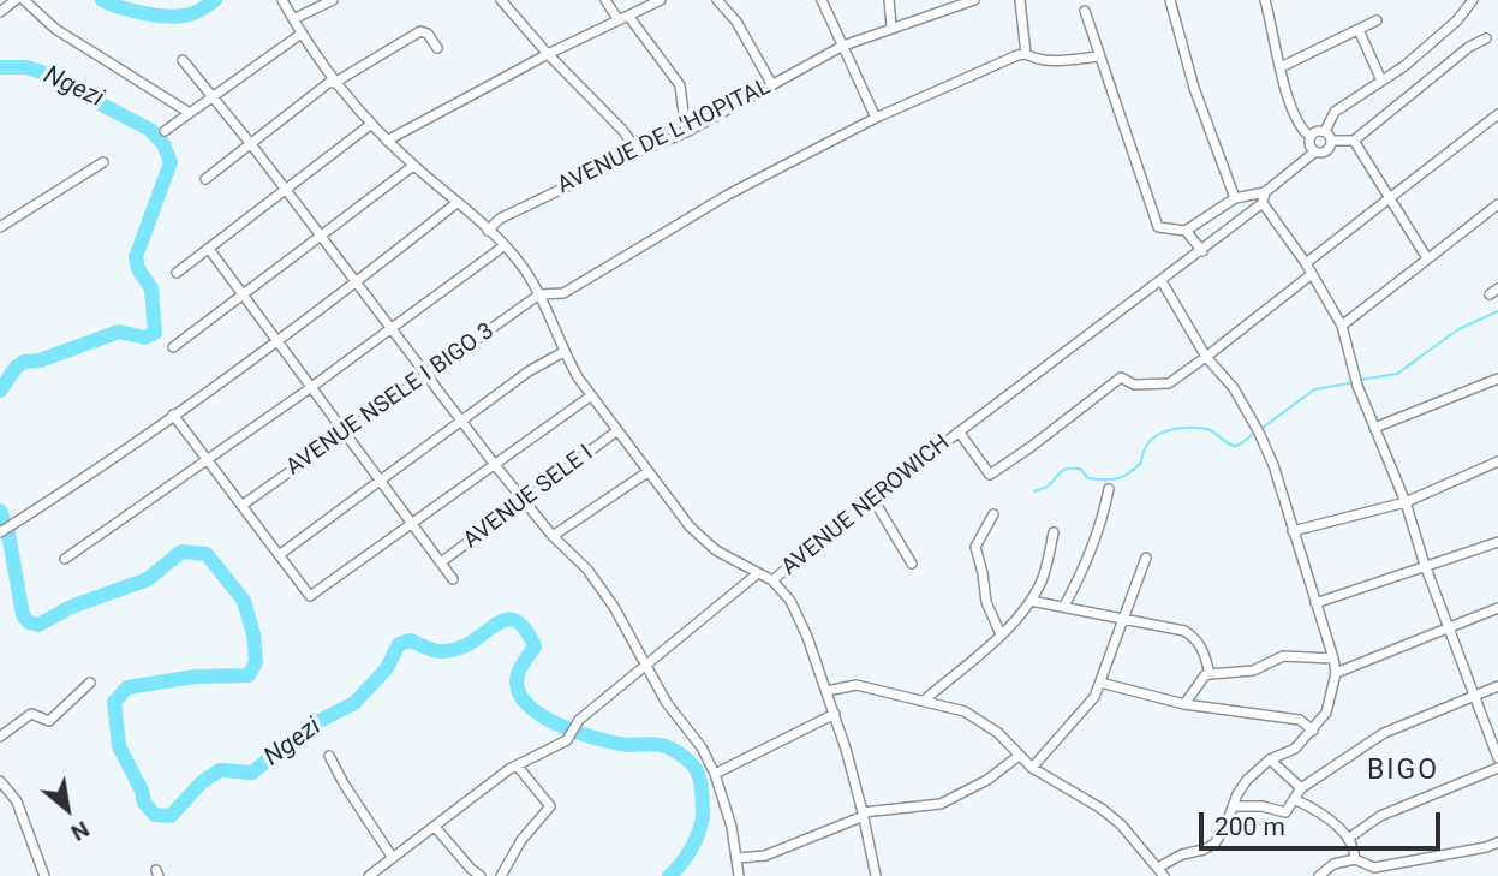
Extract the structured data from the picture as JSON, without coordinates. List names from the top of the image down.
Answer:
{
  "streets": {
    "street": [
      "AVENUE DE L'HOPITAL",
      "AVENUE NSELE I BIGO 3",
      "AVENUE SELE I",
      "AVENUE NEROWICH"
    ]
  },
  "districts": ["BIGO"],
  "water": ["Ngezi"],
  "scale_bar": "200 m",
  "north": "bottom right"
}
